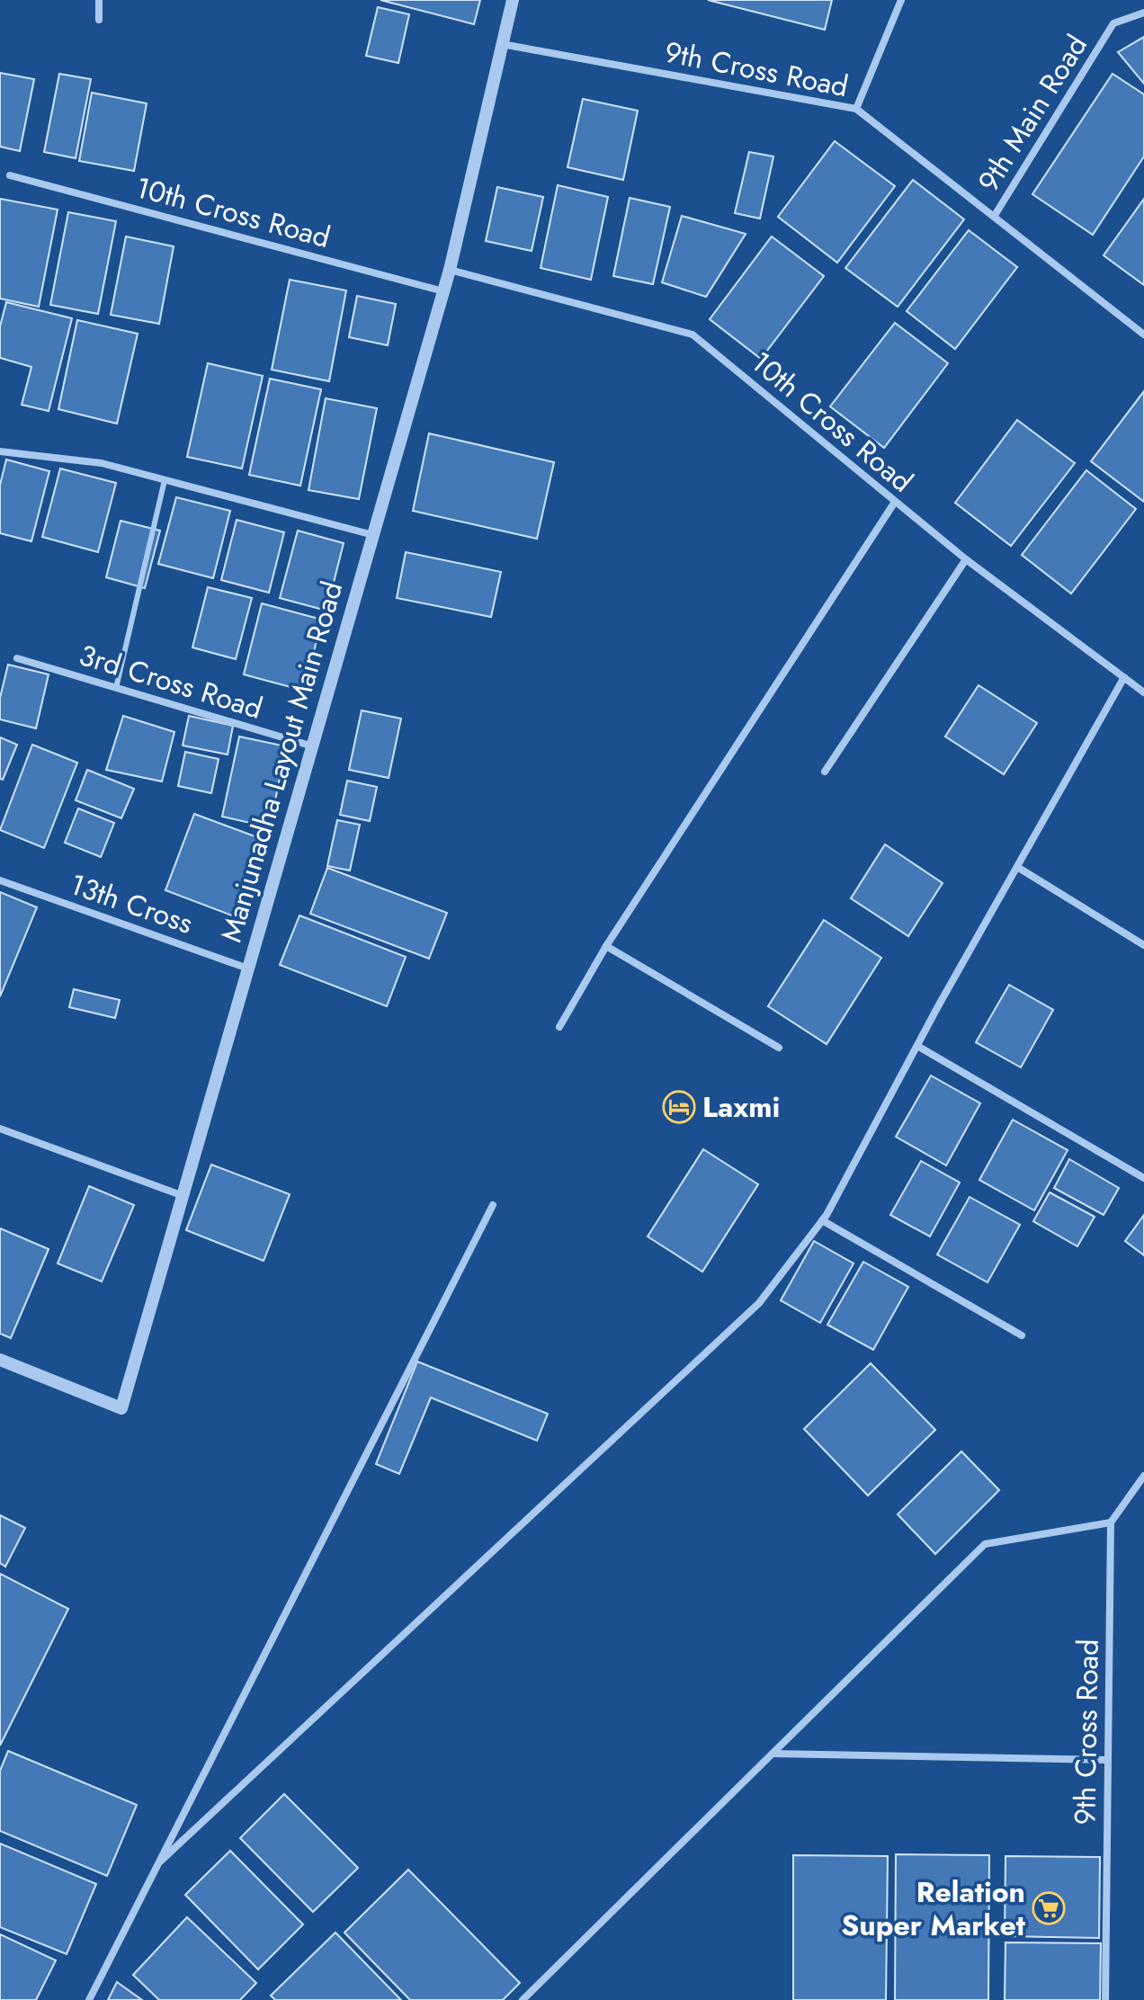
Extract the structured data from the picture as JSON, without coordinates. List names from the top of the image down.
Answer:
{
  "streets": {
    "street": [
      "9th Cross Road",
      "9th Main Road",
      "10th Cross Road",
      "3rd Cross Road",
      "Manjunadha Layout Main Road",
      "13th Cross"
    ]
  },
  "crossings": [
    ["9th Cross Road", "9th Main Road"],
    ["9th Cross Road", "Manjunadha Layout Main Road"],
    ["10th Cross Road", "Manjunadha Layout Main Road"],
    ["3rd Cross Road", "Manjunadha Layout Main Road"],
    ["Manjunadha Layout Main Road", "13th Cross"]
  ],
  "places": {
    "hotel": ["Laxmi"],
    "supermarket": ["Relation Super Market"]
  }
}
